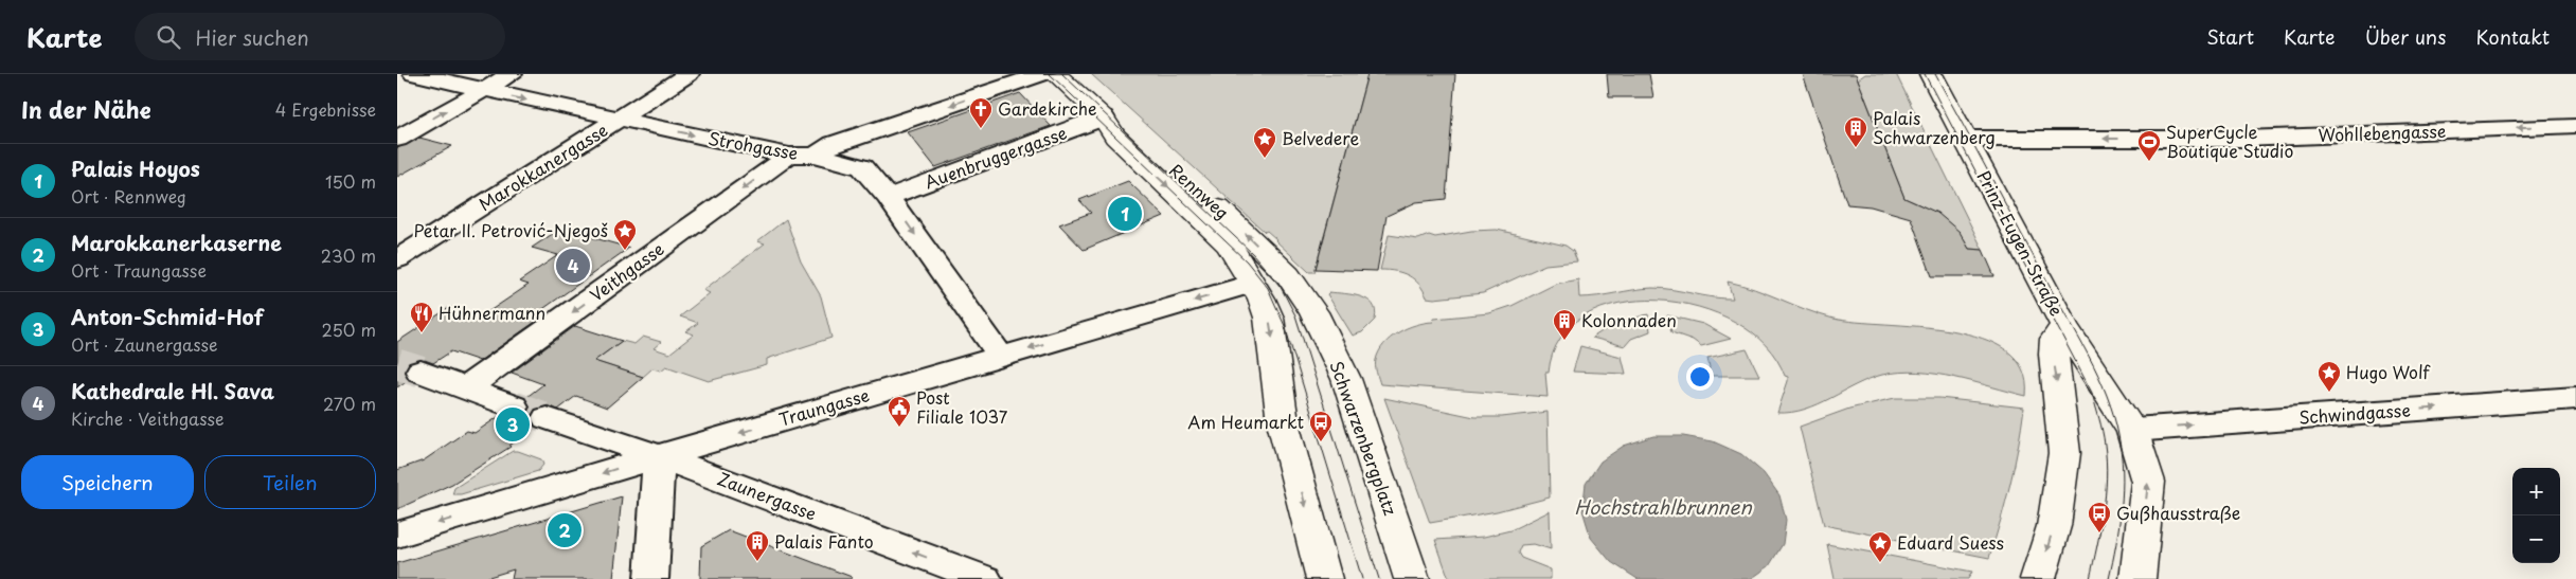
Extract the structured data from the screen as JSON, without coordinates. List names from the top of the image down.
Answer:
{
  "streets": {
    "main road": ["Rennweg", "Prinz-Eugen-Straße", "Schwarzenbergplatz"],
    "street": [
      "Wohllebengasse",
      "Strohgasse",
      "Auenbruggergasse",
      "Marokkanergasse",
      "Veithgasse",
      "Traungasse",
      "Schwindgasse",
      "Zaunergasse"
    ]
  },
  "crossings": [
    ["Wohllebengasse", "Prinz-Eugen-Straße"],
    ["Strohgasse", "Auenbruggergasse"],
    ["Strohgasse", "Marokkanergasse"],
    ["Strohgasse", "Veithgasse"],
    ["Strohgasse", "Traungasse"],
    ["Auenbruggergasse", "Rennweg"],
    ["Rennweg", "Traungasse"],
    ["Rennweg", "Schwarzenbergplatz"],
    ["Traungasse", "Zaunergasse"]
  ],
  "one_way": [
    "Wohllebengasse",
    "Strohgasse",
    "Traungasse",
    "Schwindgasse",
    "Zaunergasse"
  ],
  "water": ["Hochstrahlbrunnen"],
  "places": {
    "church": ["Gardekirche"],
    "building": ["Palais Schwarzenberg", "Kolonnaden", "Palais Fanto"],
    "place": [
      "Belvedere",
      "Petar II. Petrović-Njegoš",
      "Hugo Wolf",
      "Eduard Suess"
    ],
    "sports": ["SuperCycle Boutique Studio"],
    "restaurant": ["Hühnermann"],
    "public building": ["Post Filiale 1037"],
    "bus stop": ["Am Heumarkt", "Gußhausstraße"]
  },
  "page": {
    "header": "Karte",
    "search": "Hier suchen",
    "nav": [
      "Start",
      "Karte",
      "Über uns",
      "Kontakt"
    ],
    "heading": ["In der Nähe", "4 Ergebnisse"],
    "list": [
      {
        "mark": "1",
        "name": "Palais Hoyos",
        "note": "Ort · Rennweg",
        "value": "150 m"
      },
      {
        "mark": "2",
        "name": "Marokkanerkaserne",
        "note": "Ort · Traungasse",
        "value": "230 m"
      },
      {
        "mark": "3",
        "name": "Anton-Schmid-Hof",
        "note": "Ort · Zaunergasse",
        "value": "250 m"
      },
      {
        "mark": "4",
        "name": "Kathedrale Hl. Sava",
        "note": "Kirche · Veithgasse",
        "value": "270 m"
      }
    ],
    "pins": [
      "1",
      "4",
      "3",
      "2"
    ],
    "buttons": ["Speichern", "Teilen"],
    "map_buttons": ["+", "−"]
  }
}
